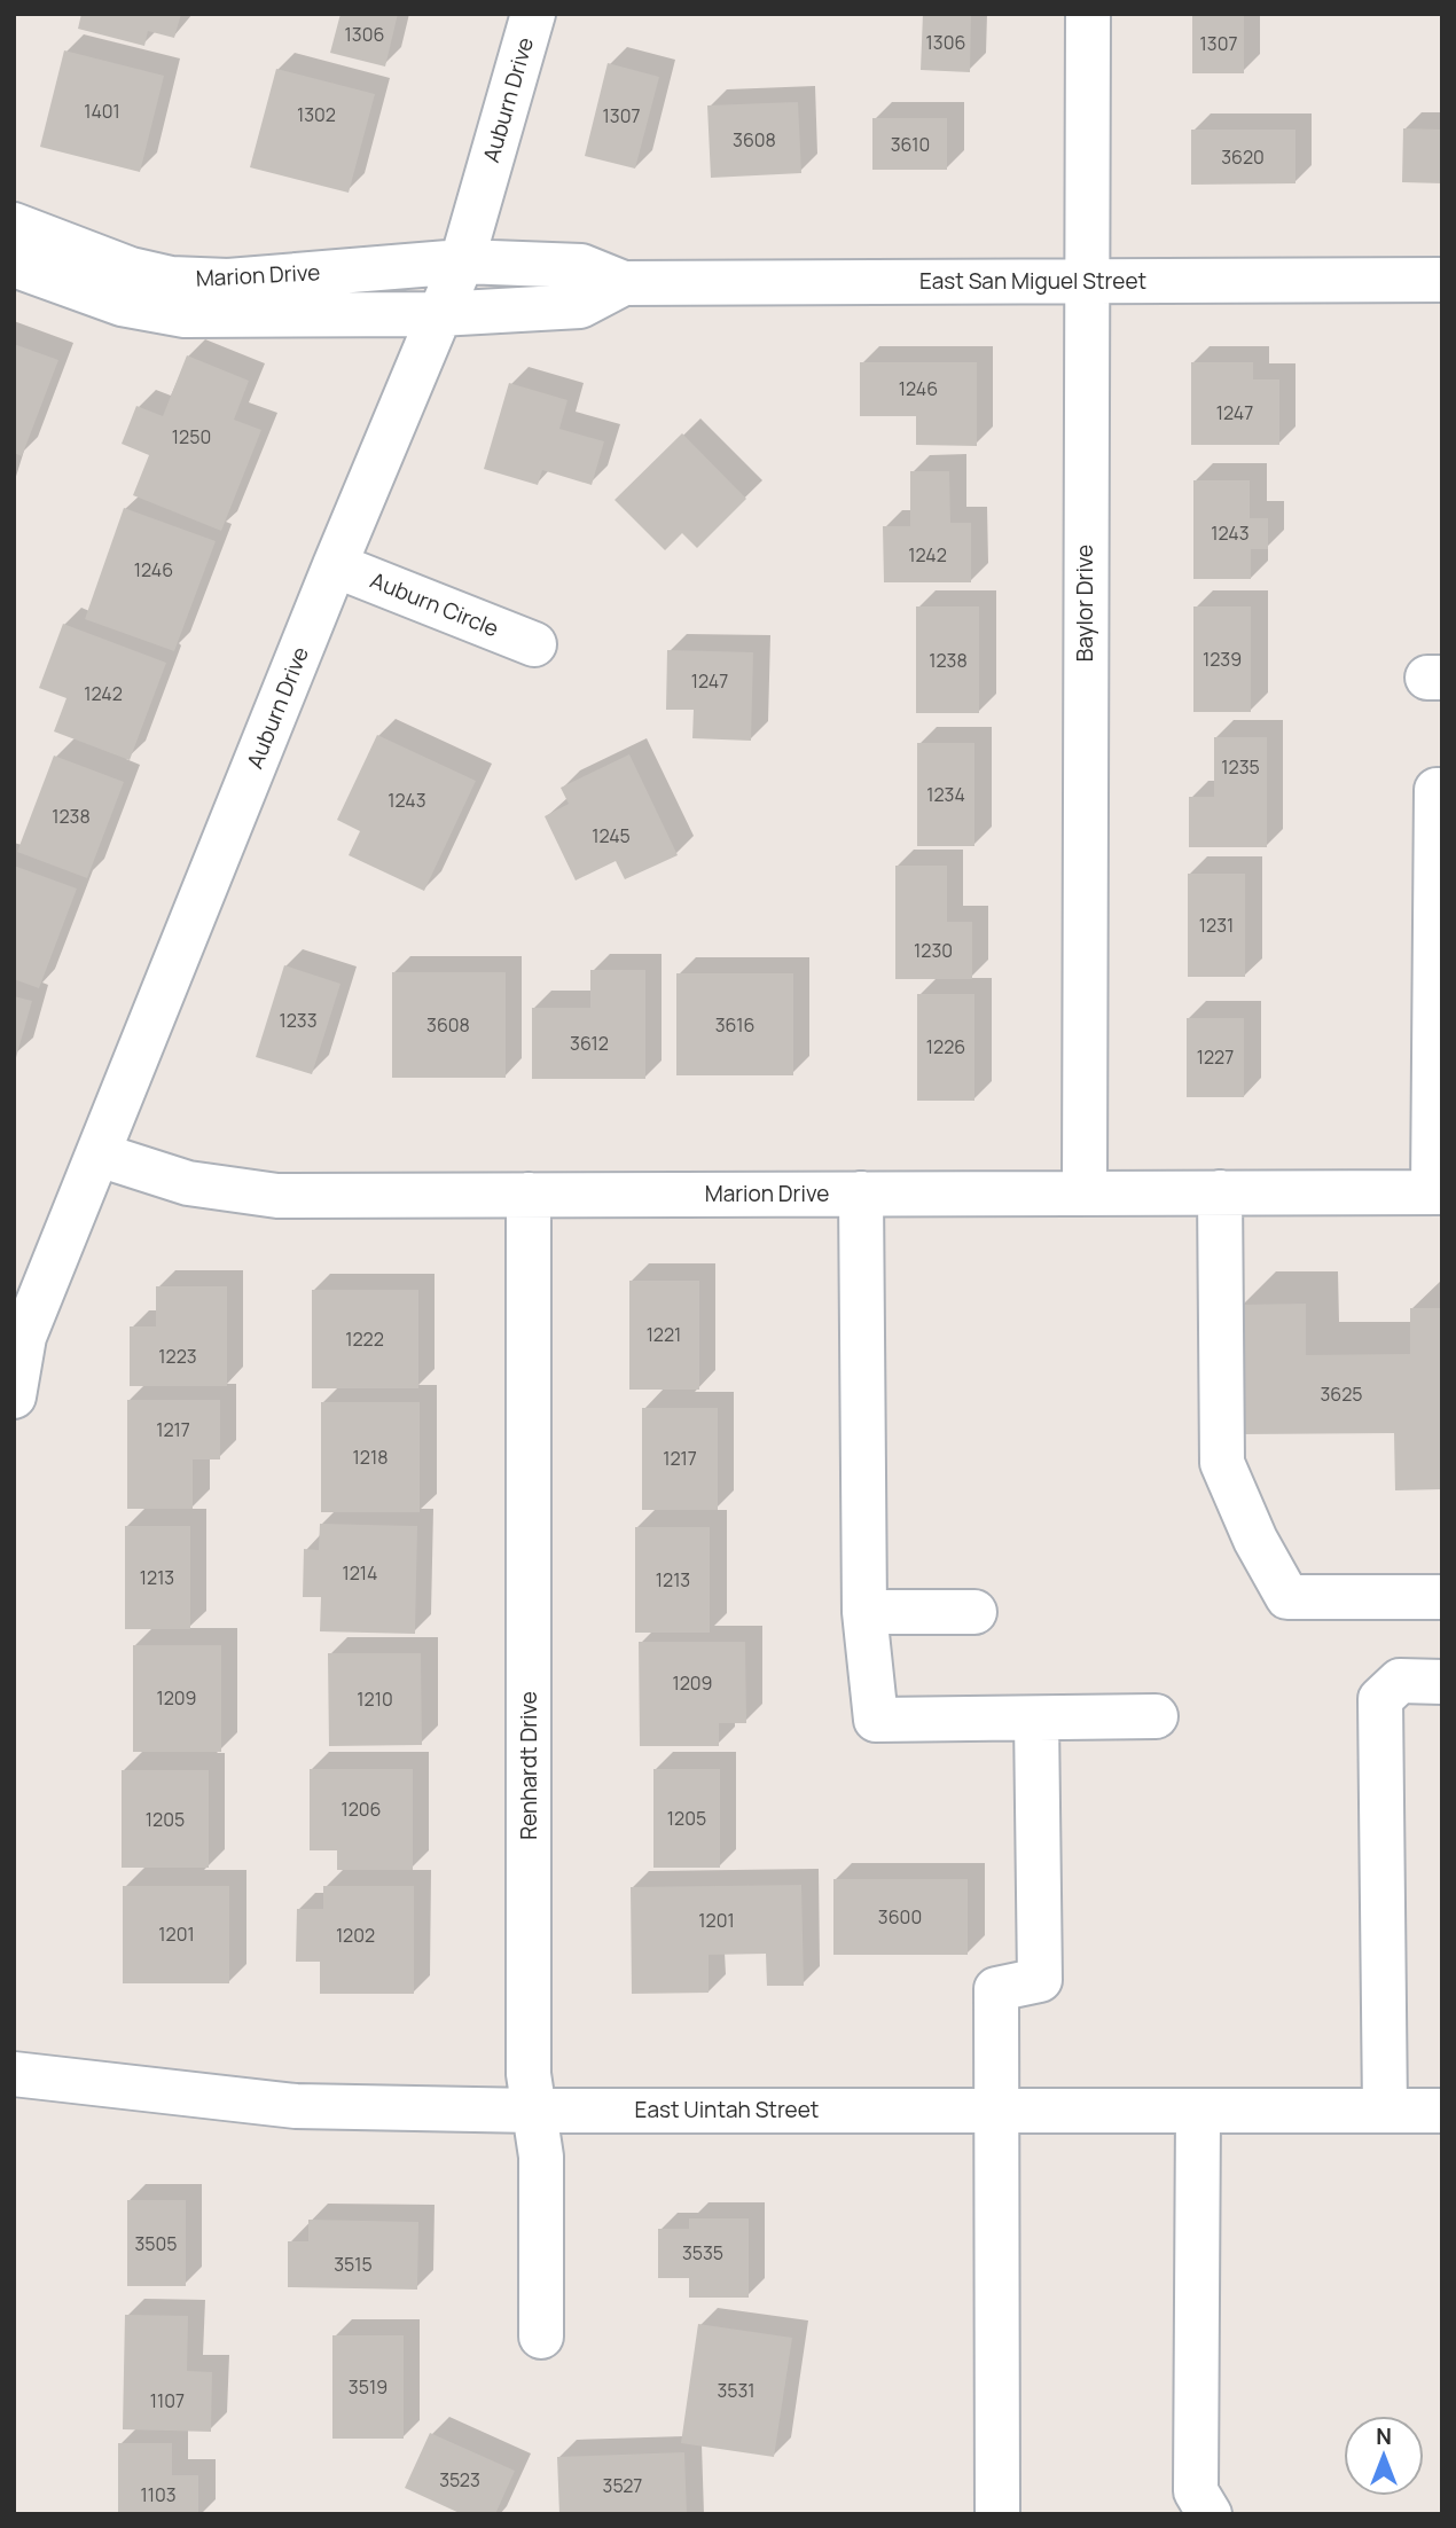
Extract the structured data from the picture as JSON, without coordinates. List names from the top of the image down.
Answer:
{
  "streets": {
    "street": [
      "Auburn Drive",
      "Marion Drive",
      "East San Miguel Street",
      "Baylor Drive",
      "Auburn Circle",
      "Renhardt Drive",
      "East Uintah Street"
    ]
  },
  "crossings": [
    ["Auburn Drive", "Marion Drive"],
    ["Auburn Drive", "East San Miguel Street"],
    ["Auburn Drive", "Auburn Circle"],
    ["Marion Drive", "East San Miguel Street"],
    ["Marion Drive", "Baylor Drive"],
    ["Marion Drive", "Renhardt Drive"],
    ["East San Miguel Street", "Baylor Drive"],
    ["Renhardt Drive", "East Uintah Street"]
  ],
  "house_numbers": [
    "1306",
    "1306",
    "1307",
    "1401",
    "1302",
    "1307",
    "3608",
    "3610",
    "3620",
    "1246",
    "1247",
    "1250",
    "1243",
    "1242",
    "1246",
    "1239",
    "1238",
    "1247",
    "1242",
    "1235",
    "1234",
    "1243",
    "1238",
    "1245",
    "1231",
    "1230",
    "1233",
    "3608",
    "3616",
    "3612",
    "1226",
    "1227",
    "1221",
    "1222",
    "1223",
    "3625",
    "1217",
    "1218",
    "1217",
    "1214",
    "1213",
    "1213",
    "1209",
    "1209",
    "1210",
    "1206",
    "1205",
    "1205",
    "3600",
    "1201",
    "1201",
    "1202",
    "3505",
    "3535",
    "3515",
    "3519",
    "3531",
    "1107",
    "3523",
    "3527",
    "1103"
  ],
  "north": "top"
}
